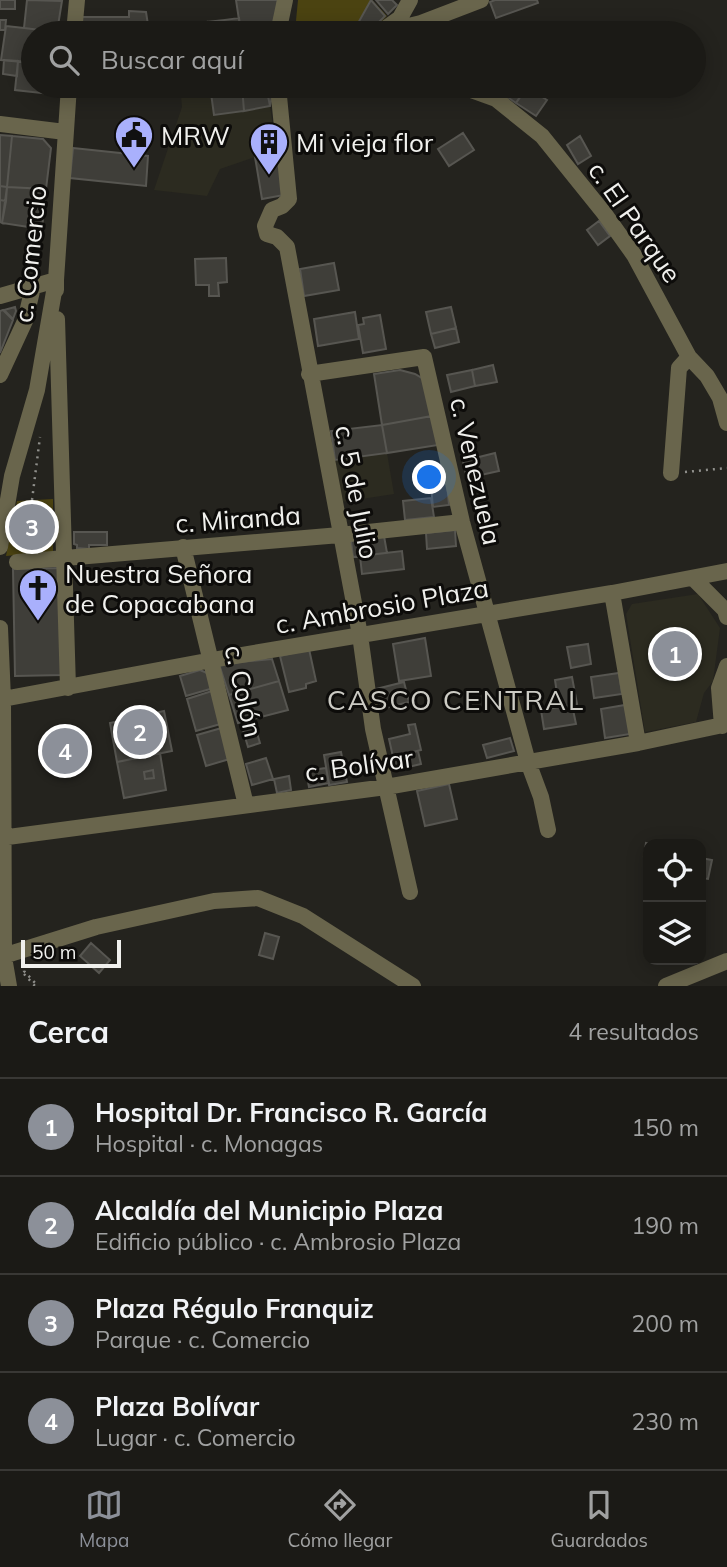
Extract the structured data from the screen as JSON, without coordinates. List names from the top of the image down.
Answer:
{
  "streets": {
    "street": [
      "c. El Parque",
      "c. Comercio",
      "c. Venezuela",
      "c. 5 de Julio",
      "c. Miranda",
      "c. Ambrosio Plaza",
      "c. Colón",
      "c. Bolívar"
    ]
  },
  "crossings": [
    ["c. Venezuela", "c. 5 de Julio"],
    ["c. Venezuela", "c. Miranda"],
    ["c. Venezuela", "c. Ambrosio Plaza"],
    ["c. Venezuela", "c. Bolívar"],
    ["c. 5 de Julio", "c. Miranda"],
    ["c. 5 de Julio", "c. Ambrosio Plaza"],
    ["c. 5 de Julio", "c. Bolívar"],
    ["c. Miranda", "c. Colón"],
    ["c. Ambrosio Plaza", "c. Colón"],
    ["c. Colón", "c. Bolívar"]
  ],
  "districts": ["CASCO CENTRAL"],
  "places": {
    "public building": ["MRW"],
    "building": ["Mi vieja flor"],
    "church": ["Nuestra Señora de Copacabana"]
  },
  "scale_bar": "50 m",
  "page": {
    "search": "Buscar aquí",
    "pins": [
      "3",
      "1",
      "2",
      "4"
    ],
    "scale": "50 m",
    "heading": ["Cerca", "4 resultados"],
    "list": [
      {
        "mark": "1",
        "name": "Hospital Dr. Francisco R. García",
        "note": "Hospital · c. Monagas",
        "value": "150 m"
      },
      {
        "mark": "2",
        "name": "Alcaldía del Municipio Plaza",
        "note": "Edificio público · c. Ambrosio Plaza",
        "value": "190 m"
      },
      {
        "mark": "3",
        "name": "Plaza Régulo Franquiz",
        "note": "Parque · c. Comercio",
        "value": "200 m"
      },
      {
        "mark": "4",
        "name": "Plaza Bolívar",
        "note": "Lugar · c. Comercio",
        "value": "230 m"
      }
    ],
    "nav": ["Mapa", "Cómo llegar", "Guardados"]
  }
}
